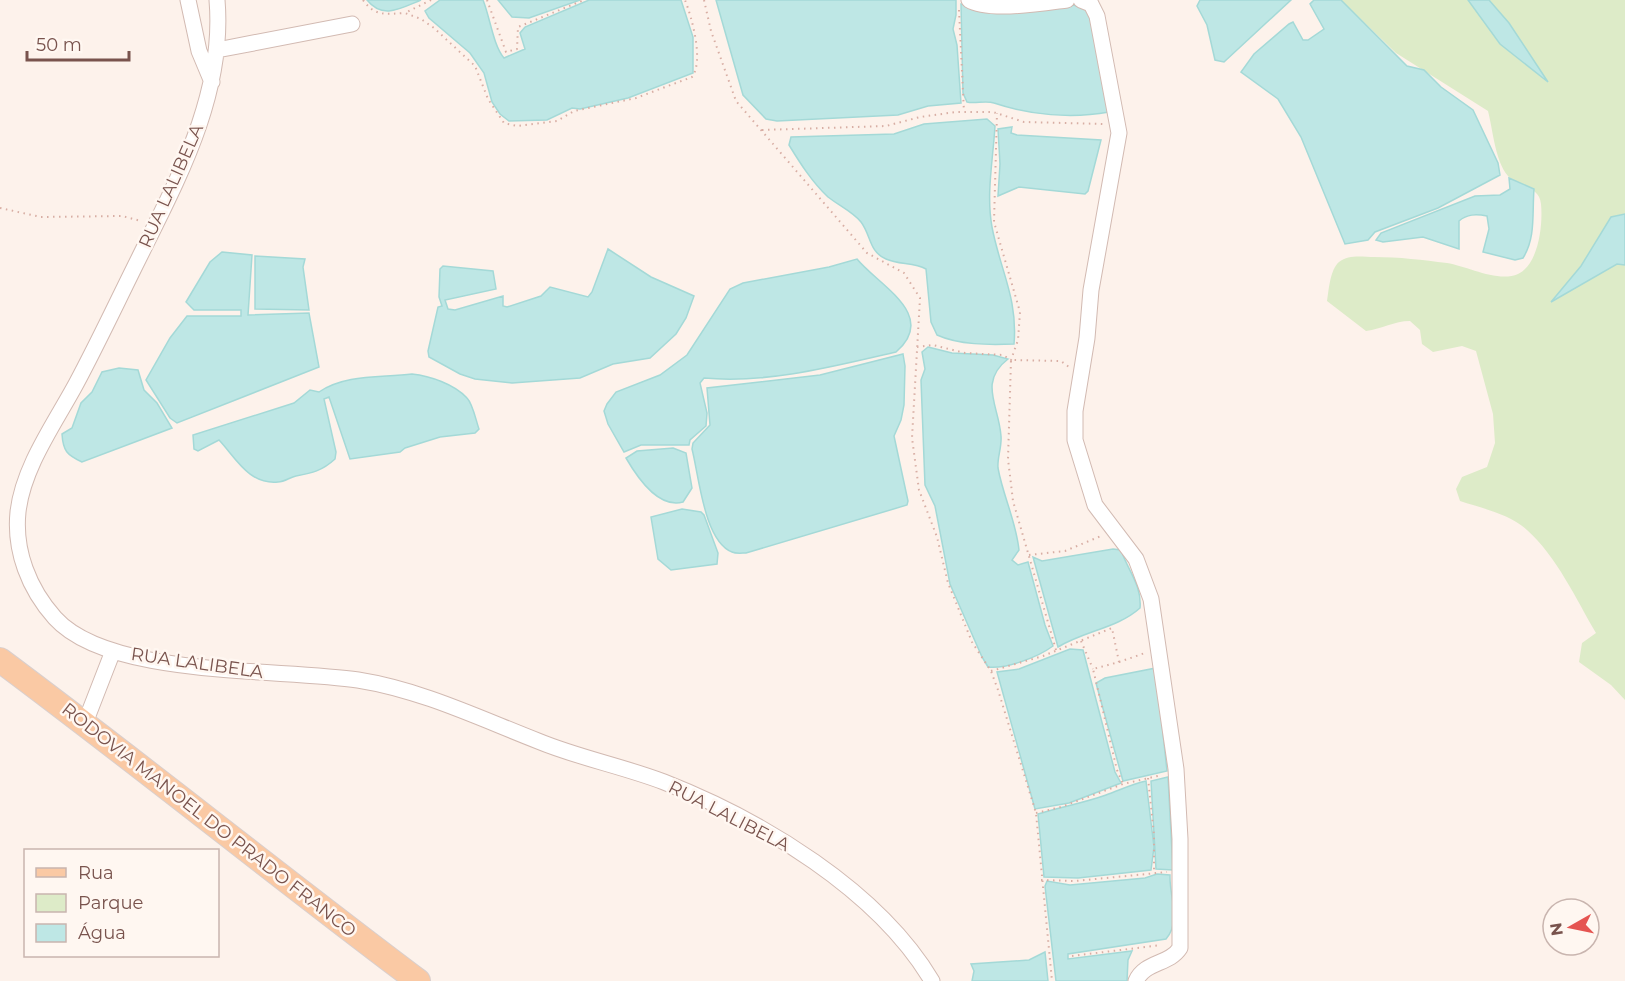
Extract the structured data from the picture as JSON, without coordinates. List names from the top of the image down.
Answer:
{
  "streets": {
    "main road": ["RODOVIA MANOEL DO PRADO FRANCO"],
    "street": ["RUA LALIBELA"]
  },
  "legend": ["Rua", "Parque", "Água"],
  "scale_bar": "50 m",
  "north": "left"
}
